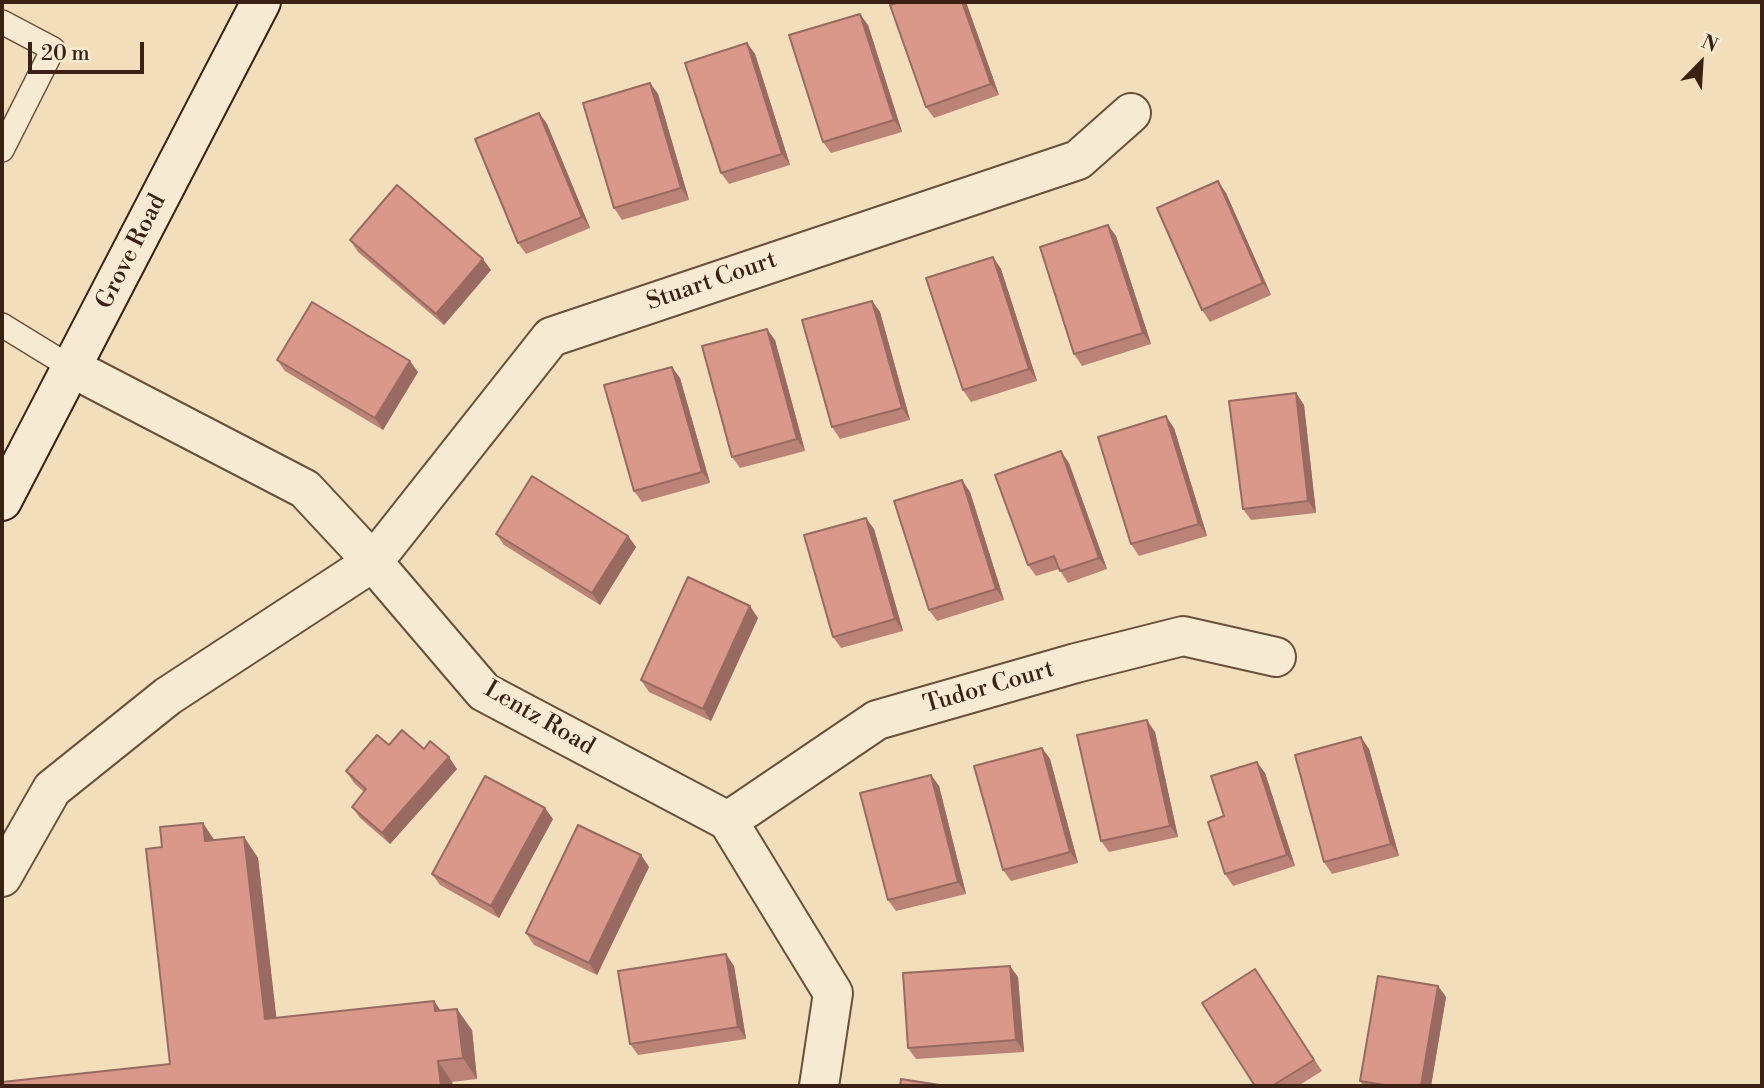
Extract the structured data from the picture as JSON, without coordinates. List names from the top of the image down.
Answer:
{
  "streets": {
    "street": [
      "Grove Road",
      "Stuart Court",
      "Tudor Court",
      "Lentz Road"
    ]
  },
  "crossings": [
    ["Grove Road", "Lentz Road"],
    ["Stuart Court", "Lentz Road"],
    ["Tudor Court", "Lentz Road"]
  ],
  "scale_bar": "20 m",
  "north": "top right"
}
